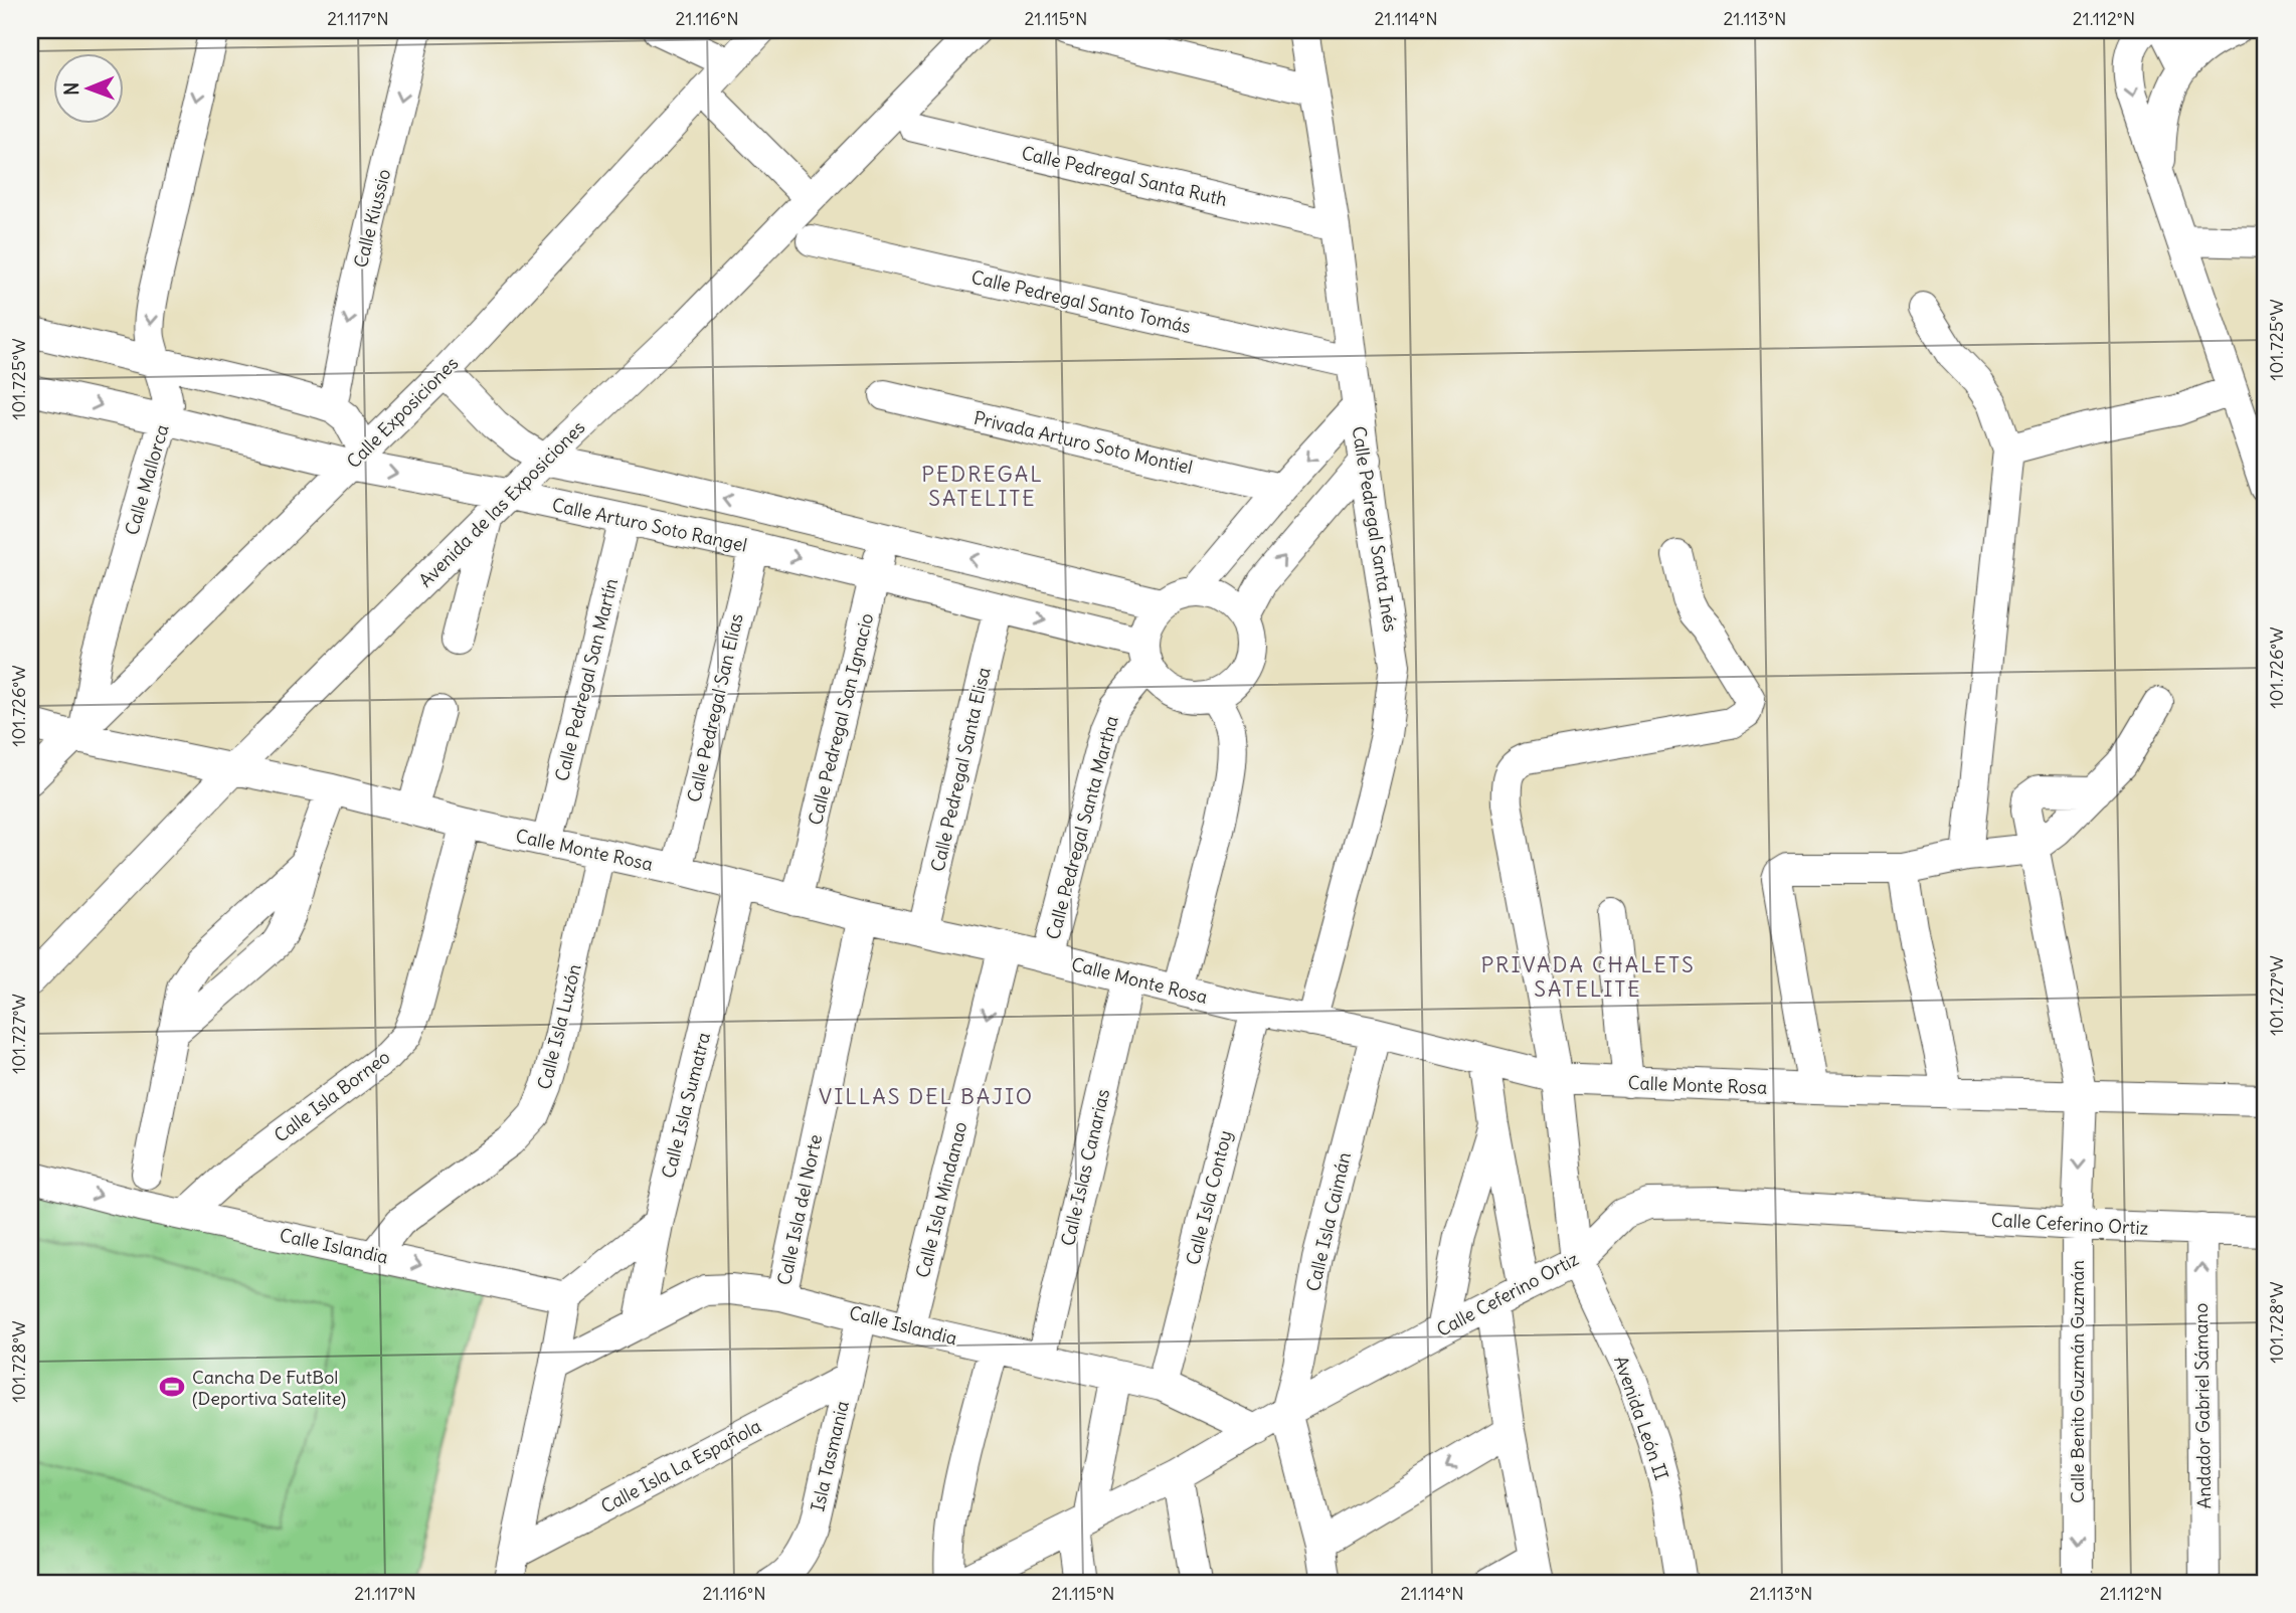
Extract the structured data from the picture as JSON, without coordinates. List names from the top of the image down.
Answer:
{
  "streets": {
    "street": [
      "Calle Pedregal Santa Ruth",
      "Calle Kiussio",
      "Calle Pedregal Santo Tomás",
      "Calle Exposiciones",
      "Privada Arturo Soto Montiel",
      "Calle Mallorca",
      "Avenida de las Exposiciones",
      "Calle Arturo Soto Rangel",
      "Calle Pedregal Santa Inés",
      "Calle Pedregal San Martín",
      "Calle Pedregal San Elías",
      "Calle Pedregal San Ignacio",
      "Calle Pedregal Santa Elisa",
      "Calle Pedregal Santa Martha",
      "Calle Monte Rosa",
      "Calle Isla Luzón",
      "Calle Isla Borneo",
      "Calle Isla Sumatra",
      "Calle Islas Canarias",
      "Calle Isla Contoy",
      "Calle Isla Mindanao",
      "Calle Isla del Norte",
      "Calle Isla Caimán",
      "Calle Ceferino Ortiz",
      "Calle Islandia",
      "Calle Benito Guzmán Guzmán",
      "Andador Gabriel Sámano",
      "Avenida León II",
      "Isla Tasmania",
      "Calle Isla La Española"
    ]
  },
  "crossings": [
    ["Calle Pedregal Santa Ruth", "Calle Pedregal Santa Inés"],
    ["Calle Pedregal Santo Tomás", "Calle Pedregal Santa Inés"],
    ["Calle Exposiciones", "Calle Mallorca"],
    ["Calle Exposiciones", "Calle Arturo Soto Rangel"],
    ["Calle Exposiciones", "Calle Monte Rosa"],
    ["Calle Mallorca", "Calle Arturo Soto Rangel"],
    ["Calle Mallorca", "Calle Monte Rosa"],
    ["Avenida de las Exposiciones", "Calle Arturo Soto Rangel"],
    ["Avenida de las Exposiciones", "Calle Monte Rosa"],
    ["Calle Arturo Soto Rangel", "Calle Pedregal San Martín"],
    ["Calle Arturo Soto Rangel", "Calle Pedregal San Elías"],
    ["Calle Arturo Soto Rangel", "Calle Pedregal San Ignacio"],
    ["Calle Arturo Soto Rangel", "Calle Pedregal Santa Elisa"],
    ["Calle Arturo Soto Rangel", "Calle Pedregal Santa Martha"],
    ["Calle Pedregal Santa Inés", "Calle Monte Rosa"],
    ["Calle Pedregal San Martín", "Calle Monte Rosa"],
    ["Calle Pedregal San Elías", "Calle Monte Rosa"],
    ["Calle Pedregal San Ignacio", "Calle Monte Rosa"],
    ["Calle Pedregal Santa Elisa", "Calle Monte Rosa"],
    ["Calle Pedregal Santa Martha", "Calle Monte Rosa"],
    ["Calle Monte Rosa", "Calle Isla Luzón"],
    ["Calle Monte Rosa", "Calle Isla Borneo"],
    ["Calle Monte Rosa", "Calle Isla Sumatra"],
    ["Calle Monte Rosa", "Calle Islas Canarias"],
    ["Calle Monte Rosa", "Calle Isla Contoy"],
    ["Calle Monte Rosa", "Calle Isla Mindanao"],
    ["Calle Monte Rosa", "Calle Isla del Norte"],
    ["Calle Monte Rosa", "Calle Isla Caimán"],
    ["Calle Monte Rosa", "Calle Benito Guzmán Guzmán"],
    ["Calle Monte Rosa", "Avenida León II"],
    ["Calle Isla Luzón", "Calle Islandia"],
    ["Calle Isla Borneo", "Calle Islandia"],
    ["Calle Isla Sumatra", "Calle Islandia"],
    ["Calle Islas Canarias", "Calle Islandia"],
    ["Calle Isla Contoy", "Calle Islandia"],
    ["Calle Isla Mindanao", "Calle Islandia"],
    ["Calle Isla del Norte", "Calle Islandia"],
    ["Calle Isla Caimán", "Calle Ceferino Ortiz"],
    ["Calle Ceferino Ortiz", "Calle Islandia"],
    ["Calle Ceferino Ortiz", "Calle Benito Guzmán Guzmán"],
    ["Calle Ceferino Ortiz", "Andador Gabriel Sámano"],
    ["Calle Ceferino Ortiz", "Avenida León II"],
    ["Calle Islandia", "Isla Tasmania"],
    ["Isla Tasmania", "Calle Isla La Española"]
  ],
  "one_way": [
    "Calle Kiussio",
    "Calle Mallorca",
    "Calle Isla Mindanao",
    "Calle Benito Guzmán Guzmán",
    "Andador Gabriel Sámano"
  ],
  "districts": ["PEDREGAL SATELITE", "PRIVADA CHALETS SATELITE", "VILLAS DEL BAJIO"],
  "places": {
    "sports": ["Cancha De FutBol (Deportiva Satelite)"]
  },
  "north": "left",
  "coordinates": [
    "21.117°N",
    "21.116°N",
    "21.115°N",
    "21.114°N",
    "21.113°N",
    "21.112°N",
    "101.725°W",
    "101.726°W",
    "101.727°W",
    "101.728°W"
  ]
}
